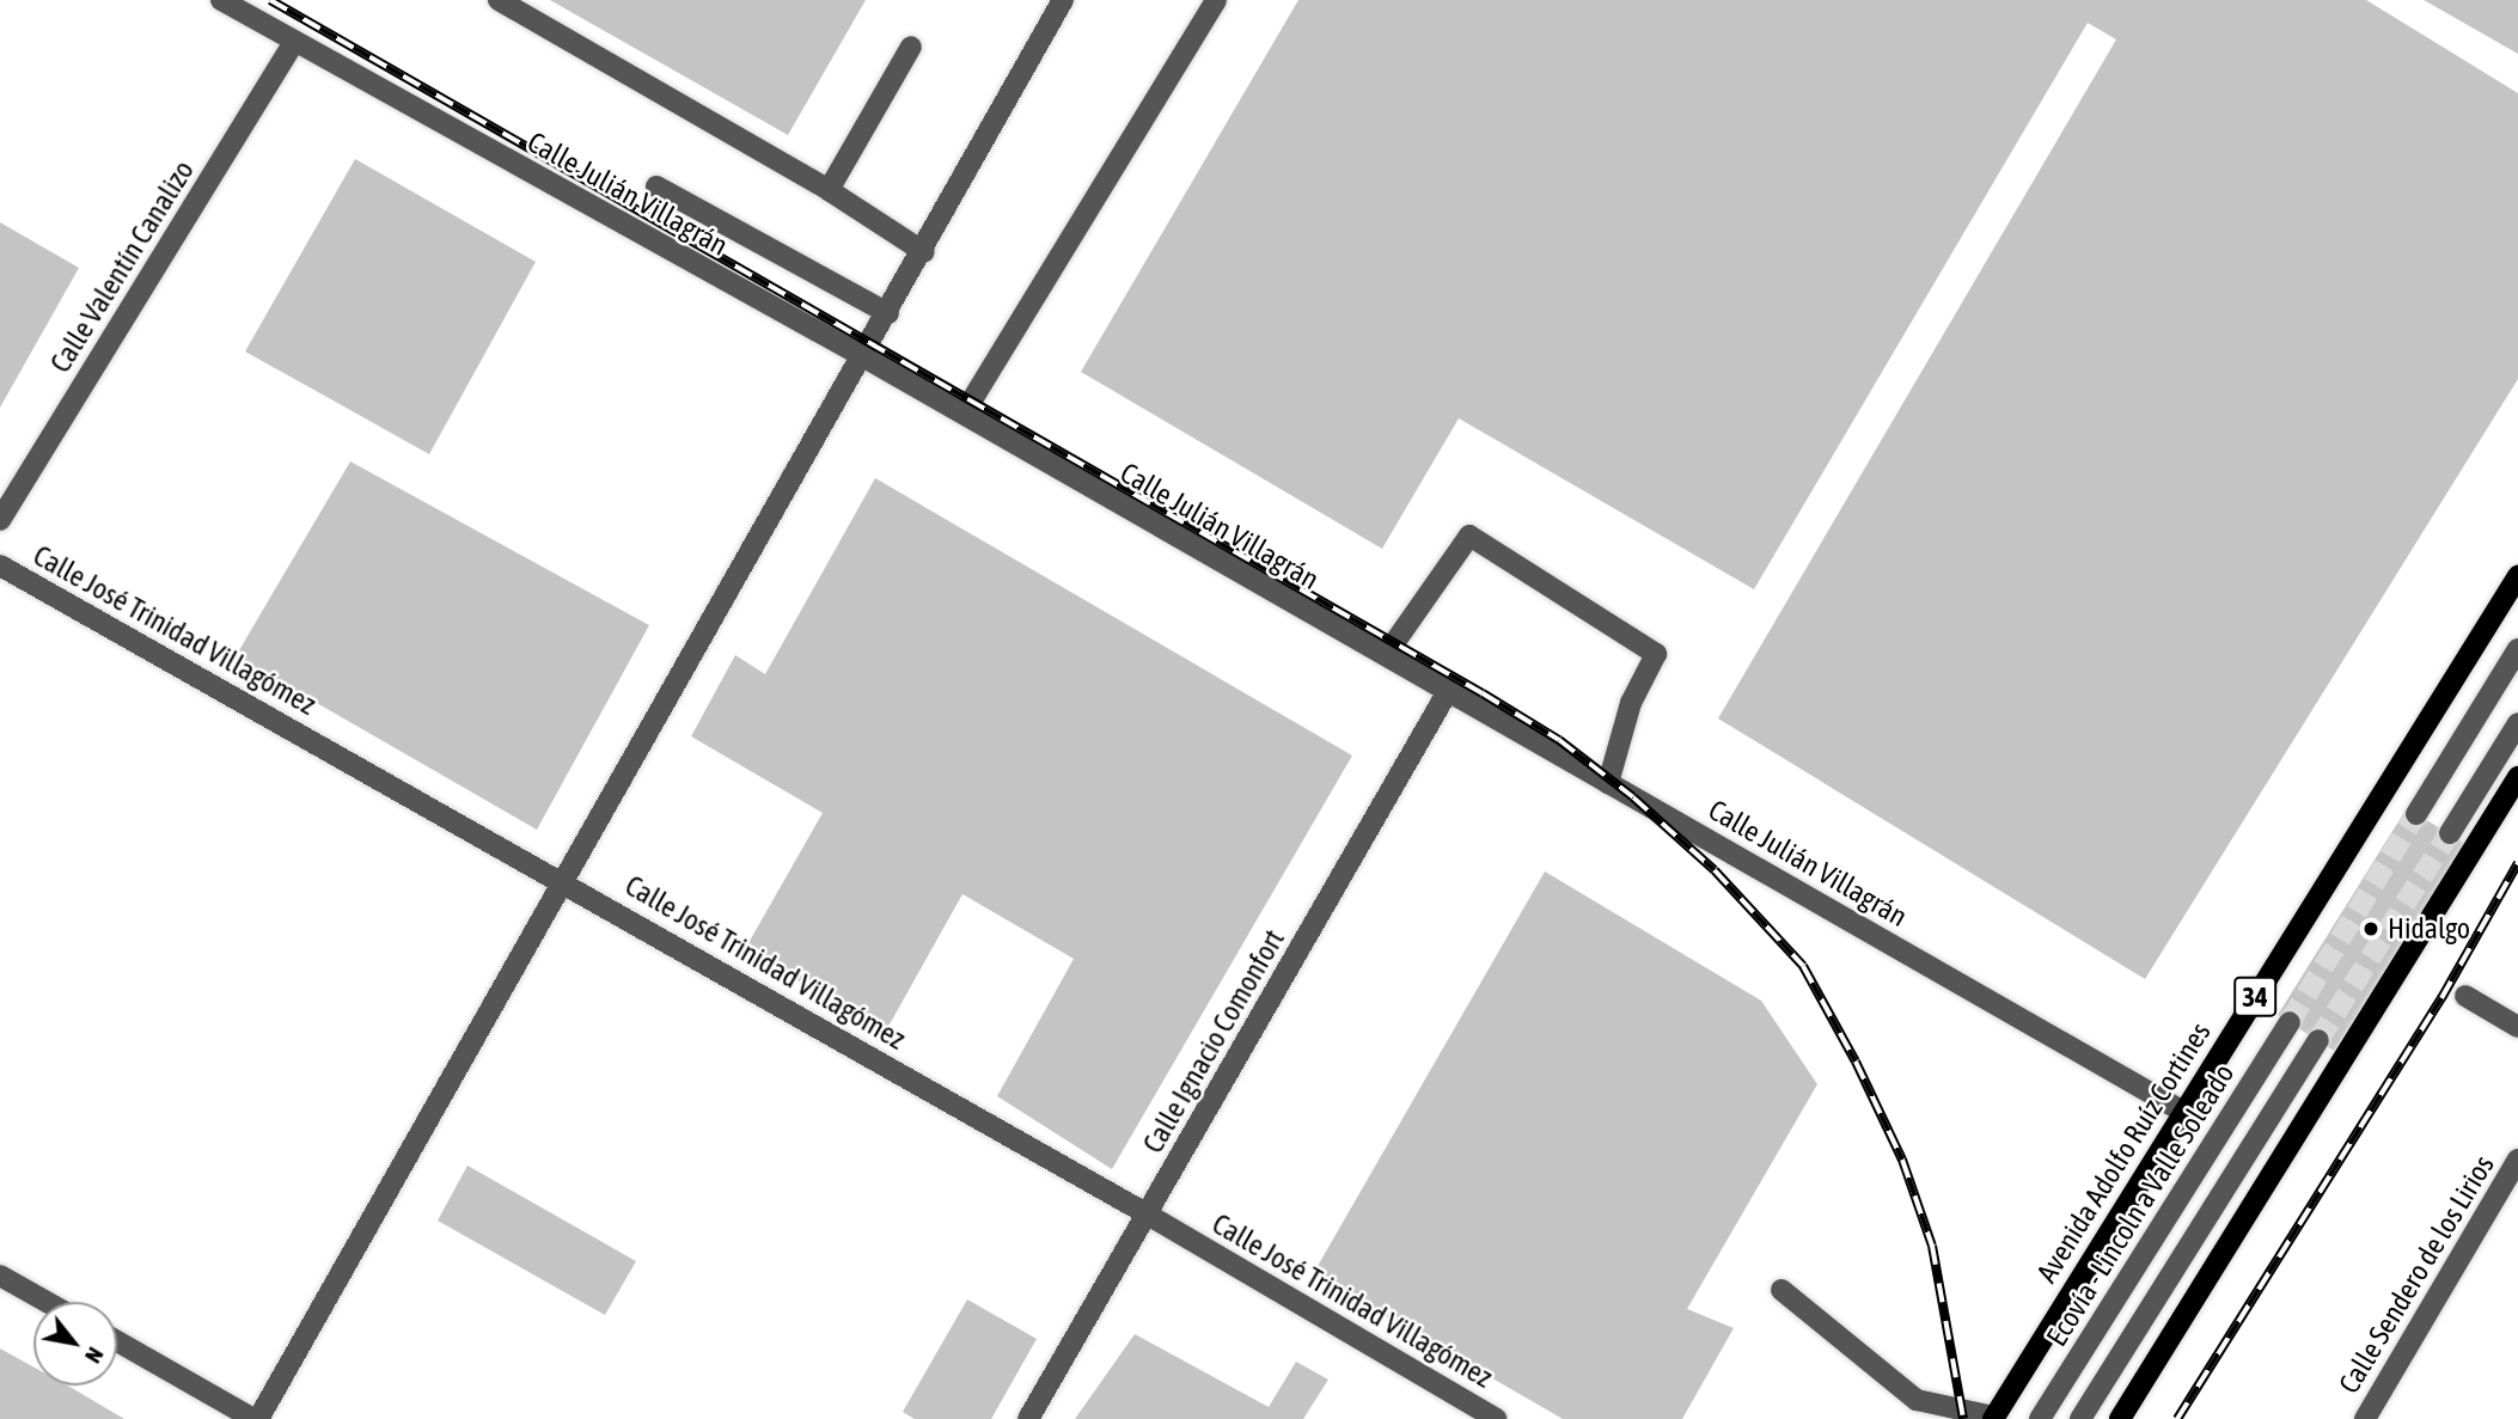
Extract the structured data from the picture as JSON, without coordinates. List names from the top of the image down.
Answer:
{
  "streets": {
    "main road": ["34", "Avenida Adolfo Ruíz Cortines"],
    "street": [
      "Calle Julián Villagrán",
      "Calle Valentín Canalizo",
      "Calle José Trinidad Villagómez",
      "Calle Ignacio Comonfort",
      "Ecovía - Lincoln a Valle Soleado",
      "Calle Sendero de los Lirios"
    ]
  },
  "crossings": [
    ["Calle Julián Villagrán", "Calle Valentín Canalizo"],
    ["Calle Julián Villagrán", "Calle Ignacio Comonfort"],
    ["Calle Julián Villagrán", "Avenida Adolfo Ruíz Cortines"],
    ["Calle José Trinidad Villagómez", "Calle Ignacio Comonfort"]
  ],
  "places": ["Hidalgo"],
  "north": "bottom right"
}
